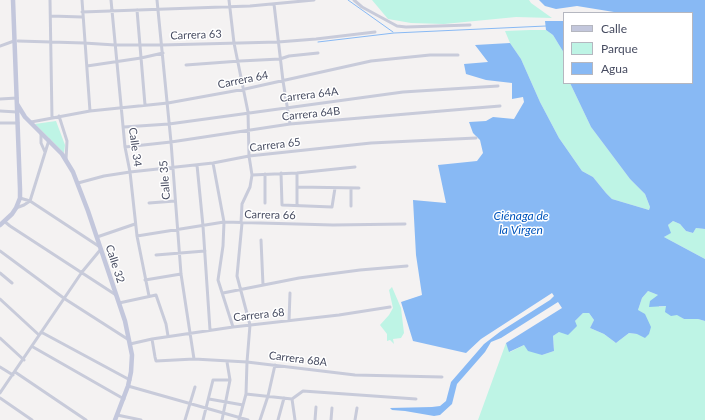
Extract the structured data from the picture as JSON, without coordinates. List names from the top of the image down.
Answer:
{
  "streets": {
    "street": [
      "Carrera 63",
      "Carrera 64",
      "Carrera 64A",
      "Carrera 64B",
      "Carrera 65",
      "Calle 34",
      "Calle 35",
      "Carrera 66",
      "Calle 32",
      "Carrera 68",
      "Carrera 68A"
    ]
  },
  "crossings": [
    ["Carrera 63", "Calle 34"],
    ["Carrera 63", "Calle 35"],
    ["Carrera 64", "Calle 34"],
    ["Carrera 64", "Calle 35"],
    ["Carrera 64", "Calle 32"],
    ["Carrera 64A", "Calle 34"],
    ["Carrera 64A", "Calle 35"],
    ["Carrera 64B", "Calle 34"],
    ["Carrera 64B", "Calle 35"],
    ["Carrera 65", "Calle 34"],
    ["Carrera 65", "Calle 35"],
    ["Carrera 65", "Calle 32"],
    ["Calle 34", "Carrera 66"],
    ["Calle 35", "Carrera 66"],
    ["Calle 35", "Carrera 68"],
    ["Calle 35", "Carrera 68A"],
    ["Calle 32", "Carrera 68"],
    ["Carrera 68", "Carrera 68A"]
  ],
  "water": ["Ciénaga de la Virgen"],
  "legend": ["Calle", "Parque", "Agua"]
}
